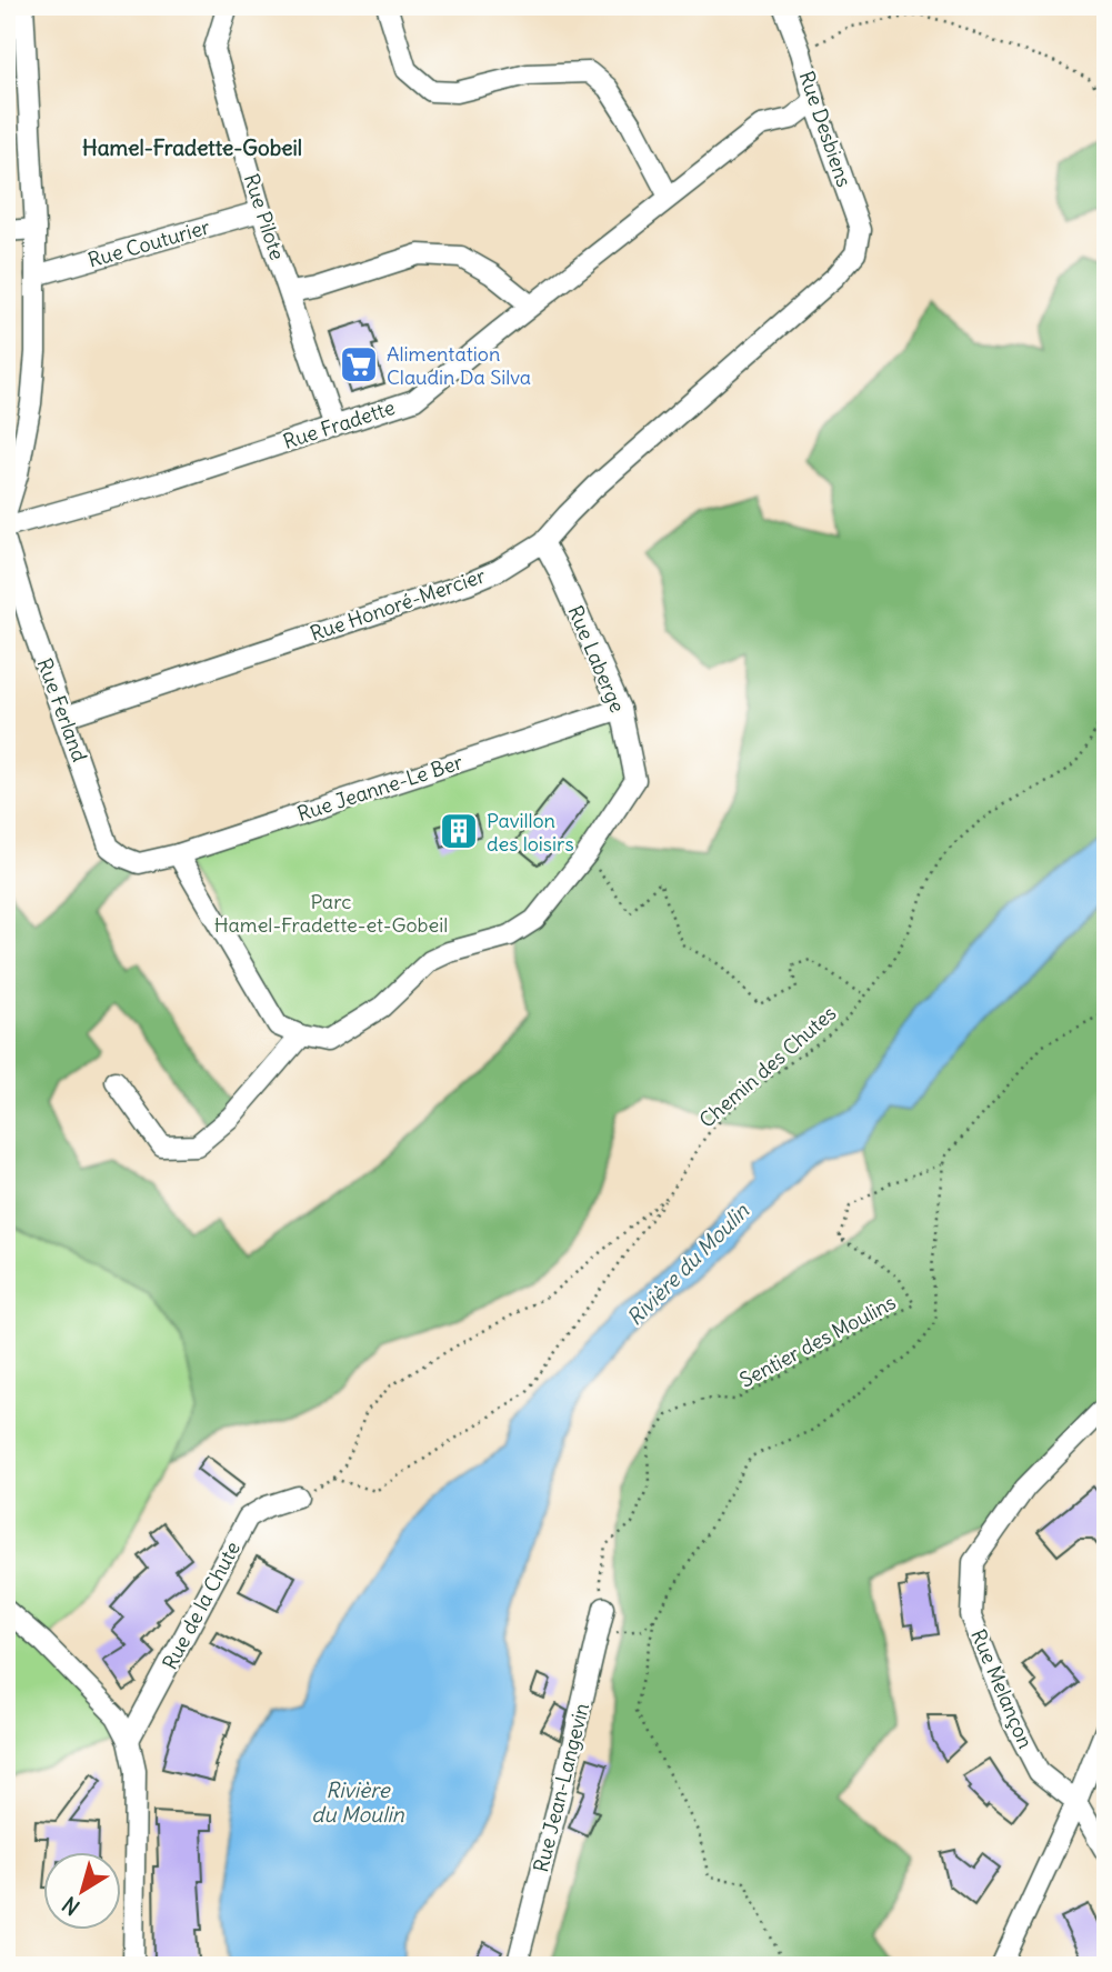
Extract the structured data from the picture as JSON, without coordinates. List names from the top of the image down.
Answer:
{
  "streets": {
    "street": [
      "Rue Desbiens",
      "Rue Pilote",
      "Rue Couturier",
      "Rue Fradette",
      "Rue Honoré-Mercier",
      "Rue Laberge",
      "Rue Ferland",
      "Rue Jeanne-Le Ber",
      "Rue de la Chute",
      "Rue Melançon",
      "Rue Jean-Langevin"
    ],
    "path": ["Chemin des Chutes", "Sentier des Moulins"]
  },
  "crossings": [
    ["Rue Desbiens", "Rue Fradette"],
    ["Rue Desbiens", "Rue Honoré-Mercier"],
    ["Rue Pilote", "Rue Couturier"],
    ["Rue Pilote", "Rue Fradette"],
    ["Rue Honoré-Mercier", "Rue Laberge"],
    ["Rue Honoré-Mercier", "Rue Ferland"],
    ["Rue Laberge", "Rue Jeanne-Le Ber"],
    ["Rue Ferland", "Rue Jeanne-Le Ber"],
    ["Sentier des Moulins", "Rue Jean-Langevin"]
  ],
  "districts": ["Hamel-Fradette-Gobeil"],
  "water": ["Rivière du Moulin"],
  "parks": ["Parc Hamel-Fradette-et-Gobeil"],
  "places": {
    "supermarket": ["Alimentation Claudin Da Silva"],
    "building": ["Pavillon des loisirs"]
  },
  "north": "bottom left"
}
